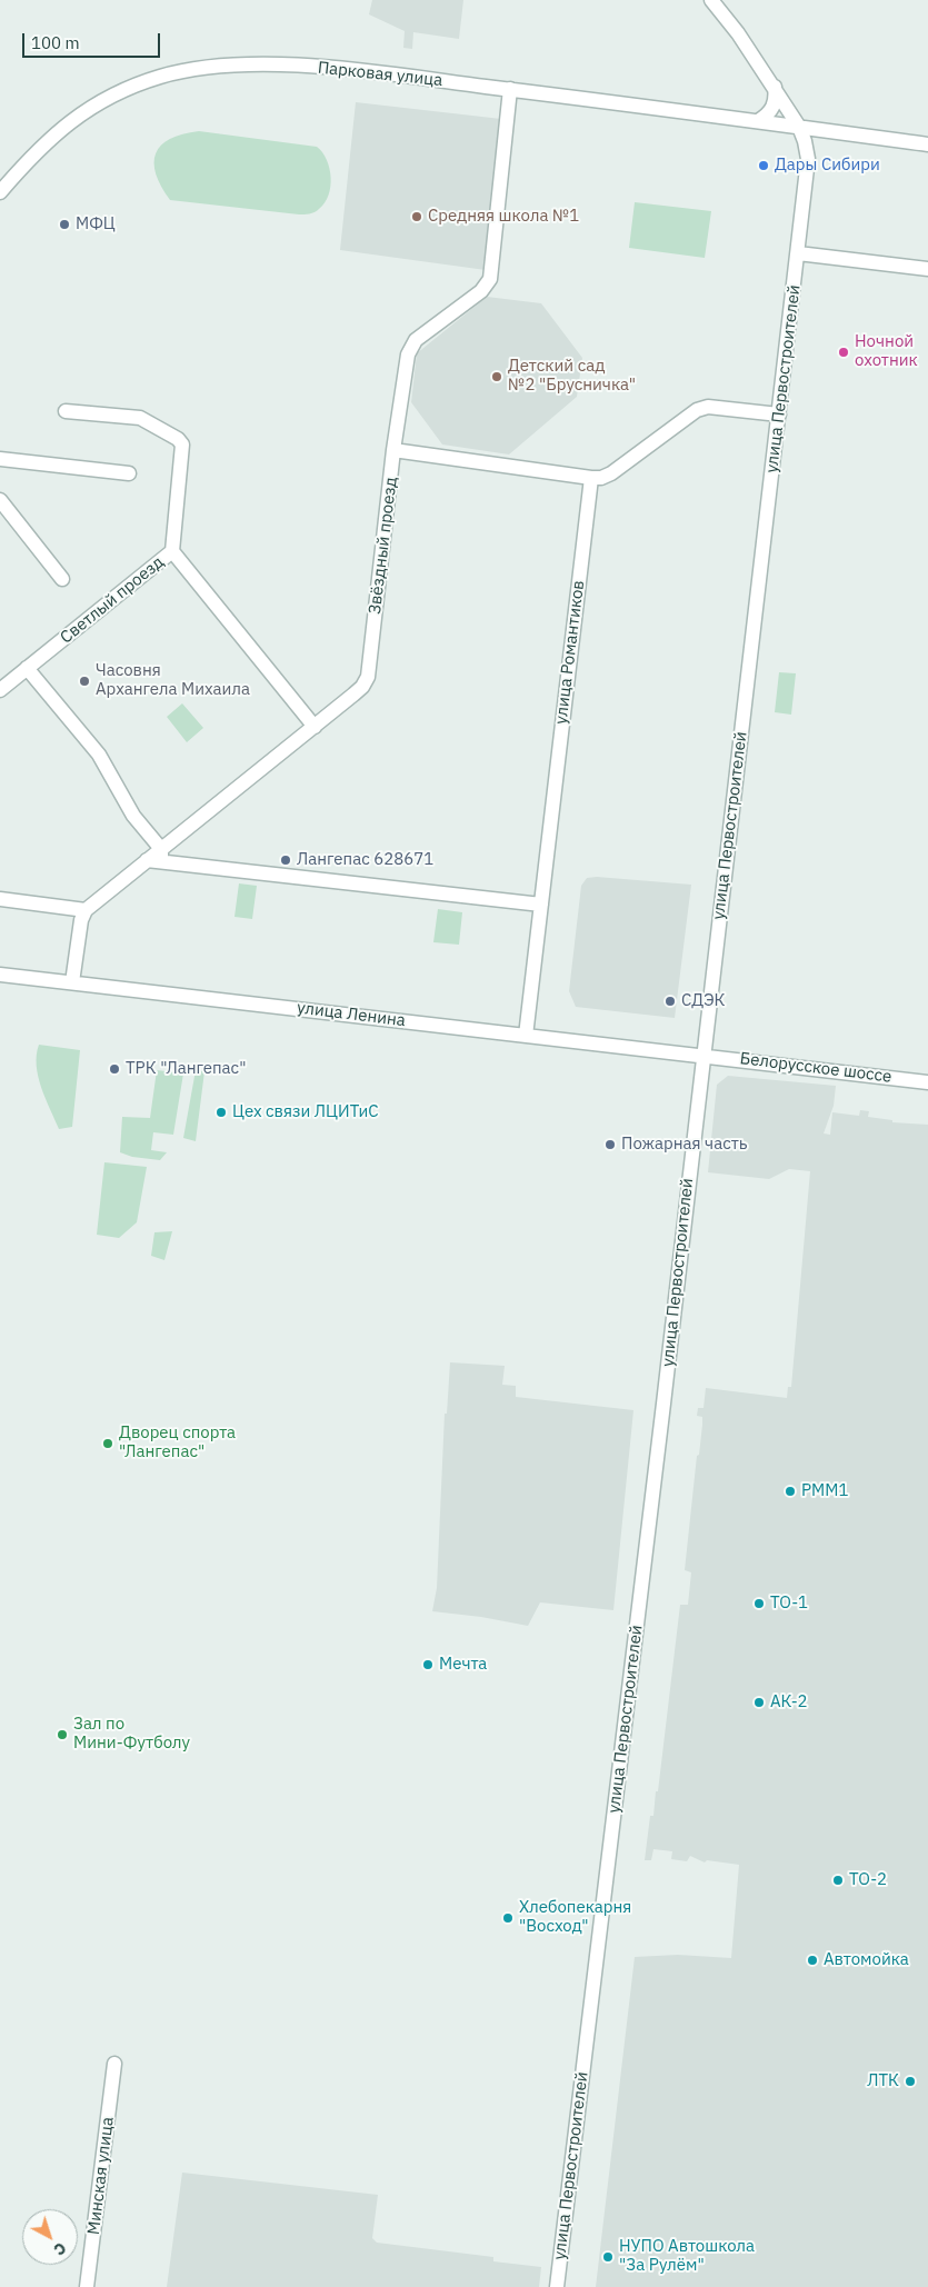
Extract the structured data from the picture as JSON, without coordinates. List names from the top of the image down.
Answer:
{
  "streets": {
    "street": [
      "Парковая улица",
      "улица Первостроителей",
      "Звёздный проезд",
      "Светлый проезд",
      "улица Романтиков",
      "улица Ленина",
      "Белорусское шоссе",
      "Минская улица"
    ]
  },
  "crossings": [
    ["Парковая улица", "улица Первостроителей"],
    ["Парковая улица", "Звёздный проезд"],
    ["улица Первостроителей", "улица Ленина"],
    ["улица Первостроителей", "Белорусское шоссе"],
    ["улица Романтиков", "улица Ленина"],
    ["улица Ленина", "Белорусское шоссе"]
  ],
  "places": [
    "Дары Сибири",
    "Средняя школа №1",
    "МФЦ",
    "Ночной охотник",
    "Детский сад №2 \"Брусничка\"",
    "Часовня Архангела Михаила",
    "Лангепас 628671",
    "СДЭК",
    "ТРК \"Лангепас\"",
    "Цех связи ЛЦИТиС",
    "Пожарная часть",
    "Дворец спорта \"Лангепас\"",
    "РММ1",
    "ТО-1",
    "Мечта",
    "АК-2",
    "Зал по Мини-Футболу",
    "ТО-2",
    "Хлебопекарня \"Восход\"",
    "Автомойка",
    "ЛТК",
    "НУПО Автошкола \"За Рулём\""
  ],
  "scale_bar": "100 m",
  "north": "bottom right"
}
